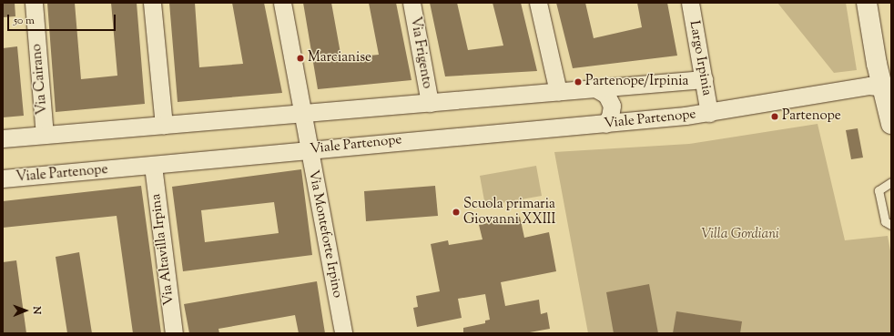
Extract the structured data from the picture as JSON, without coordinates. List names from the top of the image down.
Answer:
{
  "streets": {
    "street": [
      "Via Frigento",
      "Largo Irpinia",
      "Via Cairano",
      "Viale Partenope",
      "Via Monteforte Irpino",
      "Via Altavilla Irpina"
    ]
  },
  "crossings": [
    ["Largo Irpinia", "Viale Partenope"],
    ["Viale Partenope", "Via Monteforte Irpino"],
    ["Viale Partenope", "Via Altavilla Irpina"]
  ],
  "parks": ["Villa Gordiani"],
  "places": [
    "Marcianise",
    "Partenope/Irpinia",
    "Partenope",
    "Scuola primaria Giovanni XXIII"
  ],
  "scale_bar": "50 m",
  "north": "right"
}
